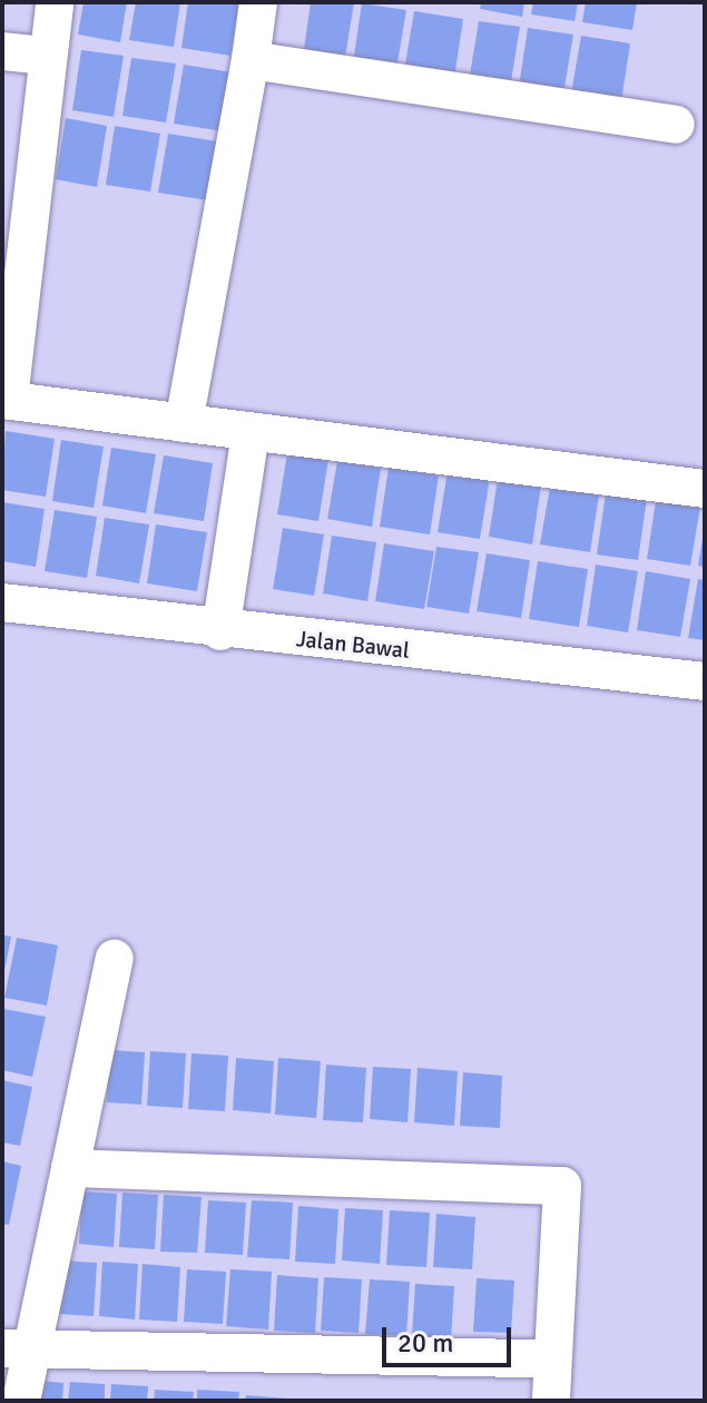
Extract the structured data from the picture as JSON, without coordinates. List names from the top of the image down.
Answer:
{
  "streets": {
    "street": ["Jalan Bawal"]
  },
  "scale_bar": "20 m"
}
